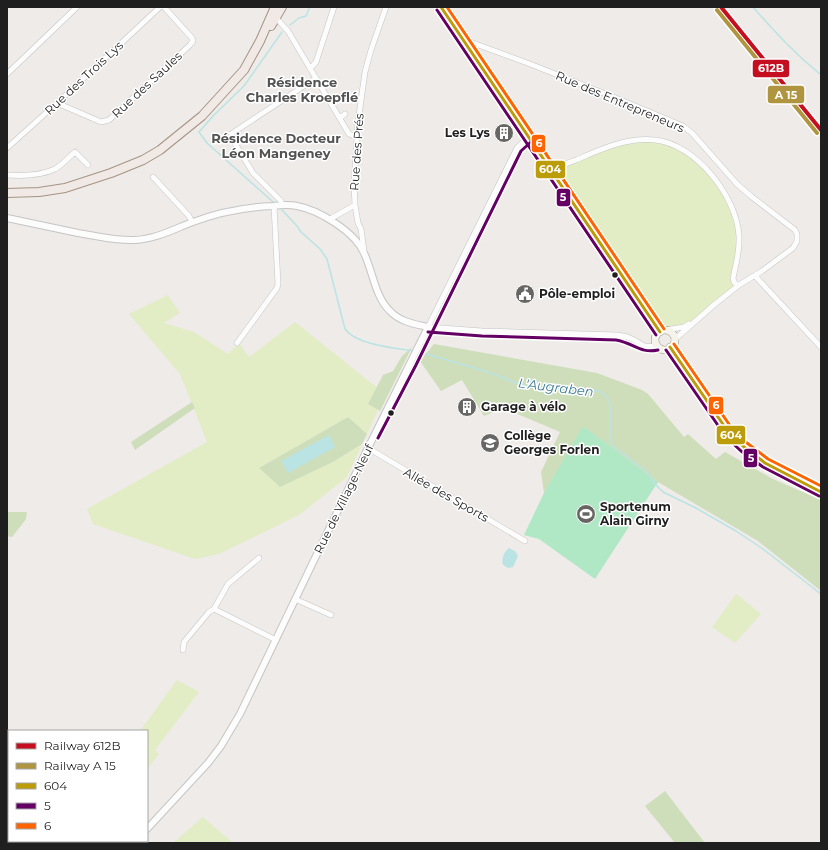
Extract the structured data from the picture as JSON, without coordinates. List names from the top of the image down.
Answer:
{
  "streets": {
    "street": [
      "Rue des Trois Lys",
      "Rue des Saules",
      "Rue des Entrepreneurs",
      "Rue des Prés",
      "Allée des Sports",
      "Rue de Village-Neuf"
    ]
  },
  "crossings": [
    ["Rue des Trois Lys", "Rue des Saules"],
    ["Allée des Sports", "Rue de Village-Neuf"]
  ],
  "districts": ["Résidence Charles Kroepflé", "Résidence Docteur Léon Mangeney"],
  "water": ["L'Augraben"],
  "places": {
    "building": ["Les Lys", "Garage à vélo"],
    "public building": ["Pôle-emploi"],
    "school or university": ["Collège Georges Forlen"],
    "sports": ["Sportenum Alain Girny"]
  },
  "lines": [
    "rail line 612B",
    "transit line 604",
    "transit line 6",
    "transit line 5"
  ],
  "legend": [
    "Railway 612B",
    "Railway A 15",
    "604",
    "5",
    "6"
  ]
}
